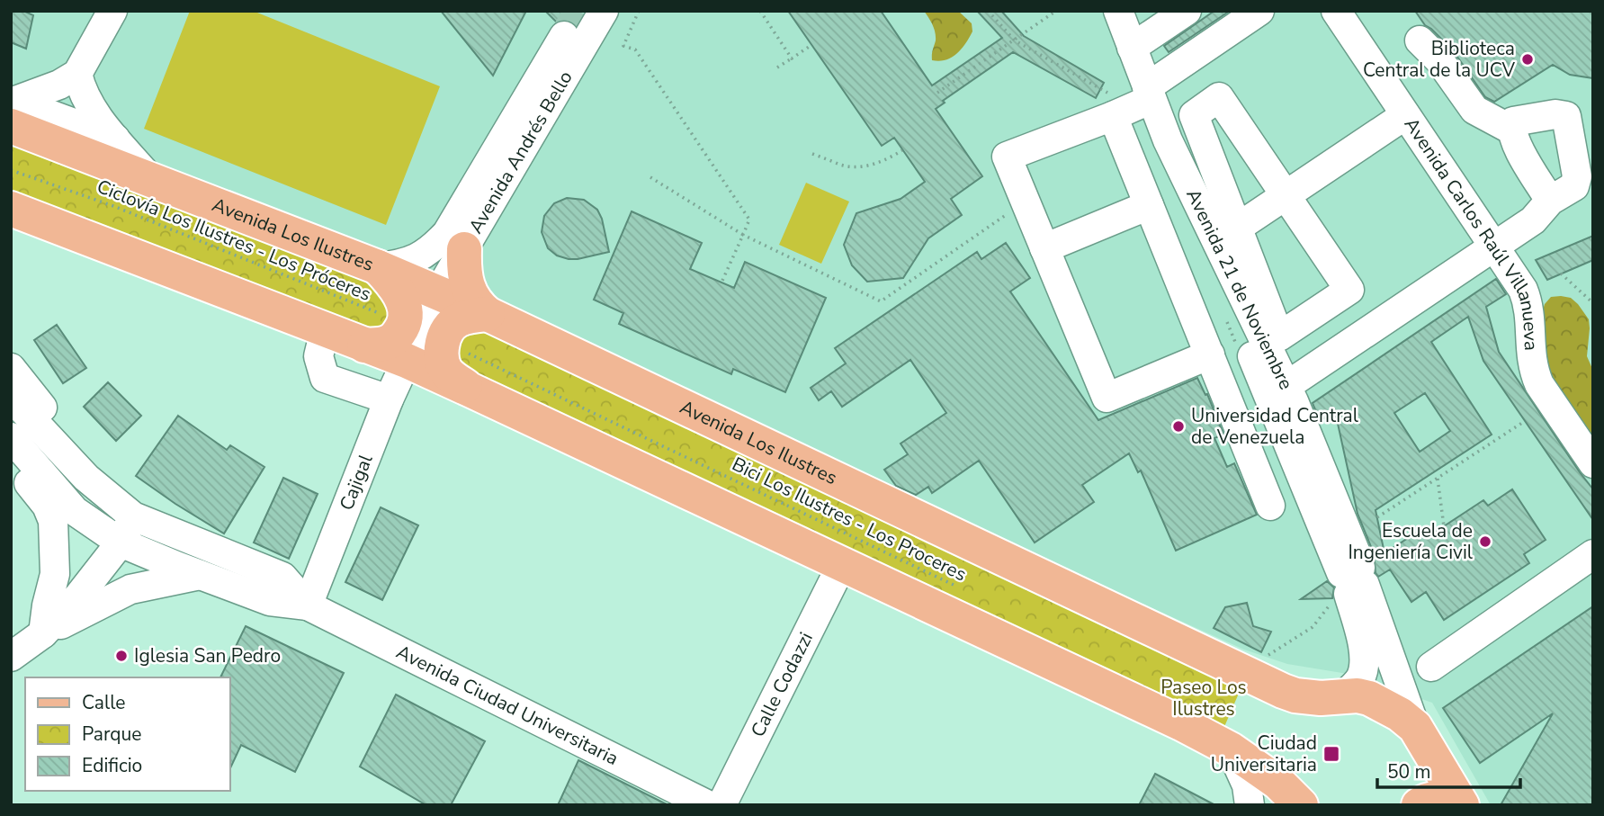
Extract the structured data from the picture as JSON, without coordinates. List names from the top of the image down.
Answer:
{
  "streets": {
    "main road": ["Avenida Los Ilustres"],
    "street": [
      "Avenida Andrés Bello",
      "Avenida Carlos Raúl Villanueva",
      "Avenida 21 de Noviembre",
      "Cajigal",
      "Calle Codazzi",
      "Avenida Ciudad Universitaria"
    ],
    "path": ["Ciclovía Los Ilustres - Los Próceres", "Bici Los Ilustres - Los Proceres"]
  },
  "crossings": [
    ["Avenida Andrés Bello", "Avenida Los Ilustres"],
    ["Avenida Andrés Bello", "Cajigal"],
    ["Avenida Los Ilustres", "Avenida 21 de Noviembre"],
    ["Cajigal", "Avenida Ciudad Universitaria"]
  ],
  "parks": ["Paseo Los Ilustres"],
  "places": {
    "other": [
      "Biblioteca Central de la UCV",
      "Universidad Central de Venezuela",
      "Escuela de Ingeniería Civil",
      "Iglesia San Pedro"
    ],
    "transit": ["Ciudad Universitaria"]
  },
  "legend": ["Calle", "Parque", "Edificio"],
  "scale_bar": "50 m"
}
